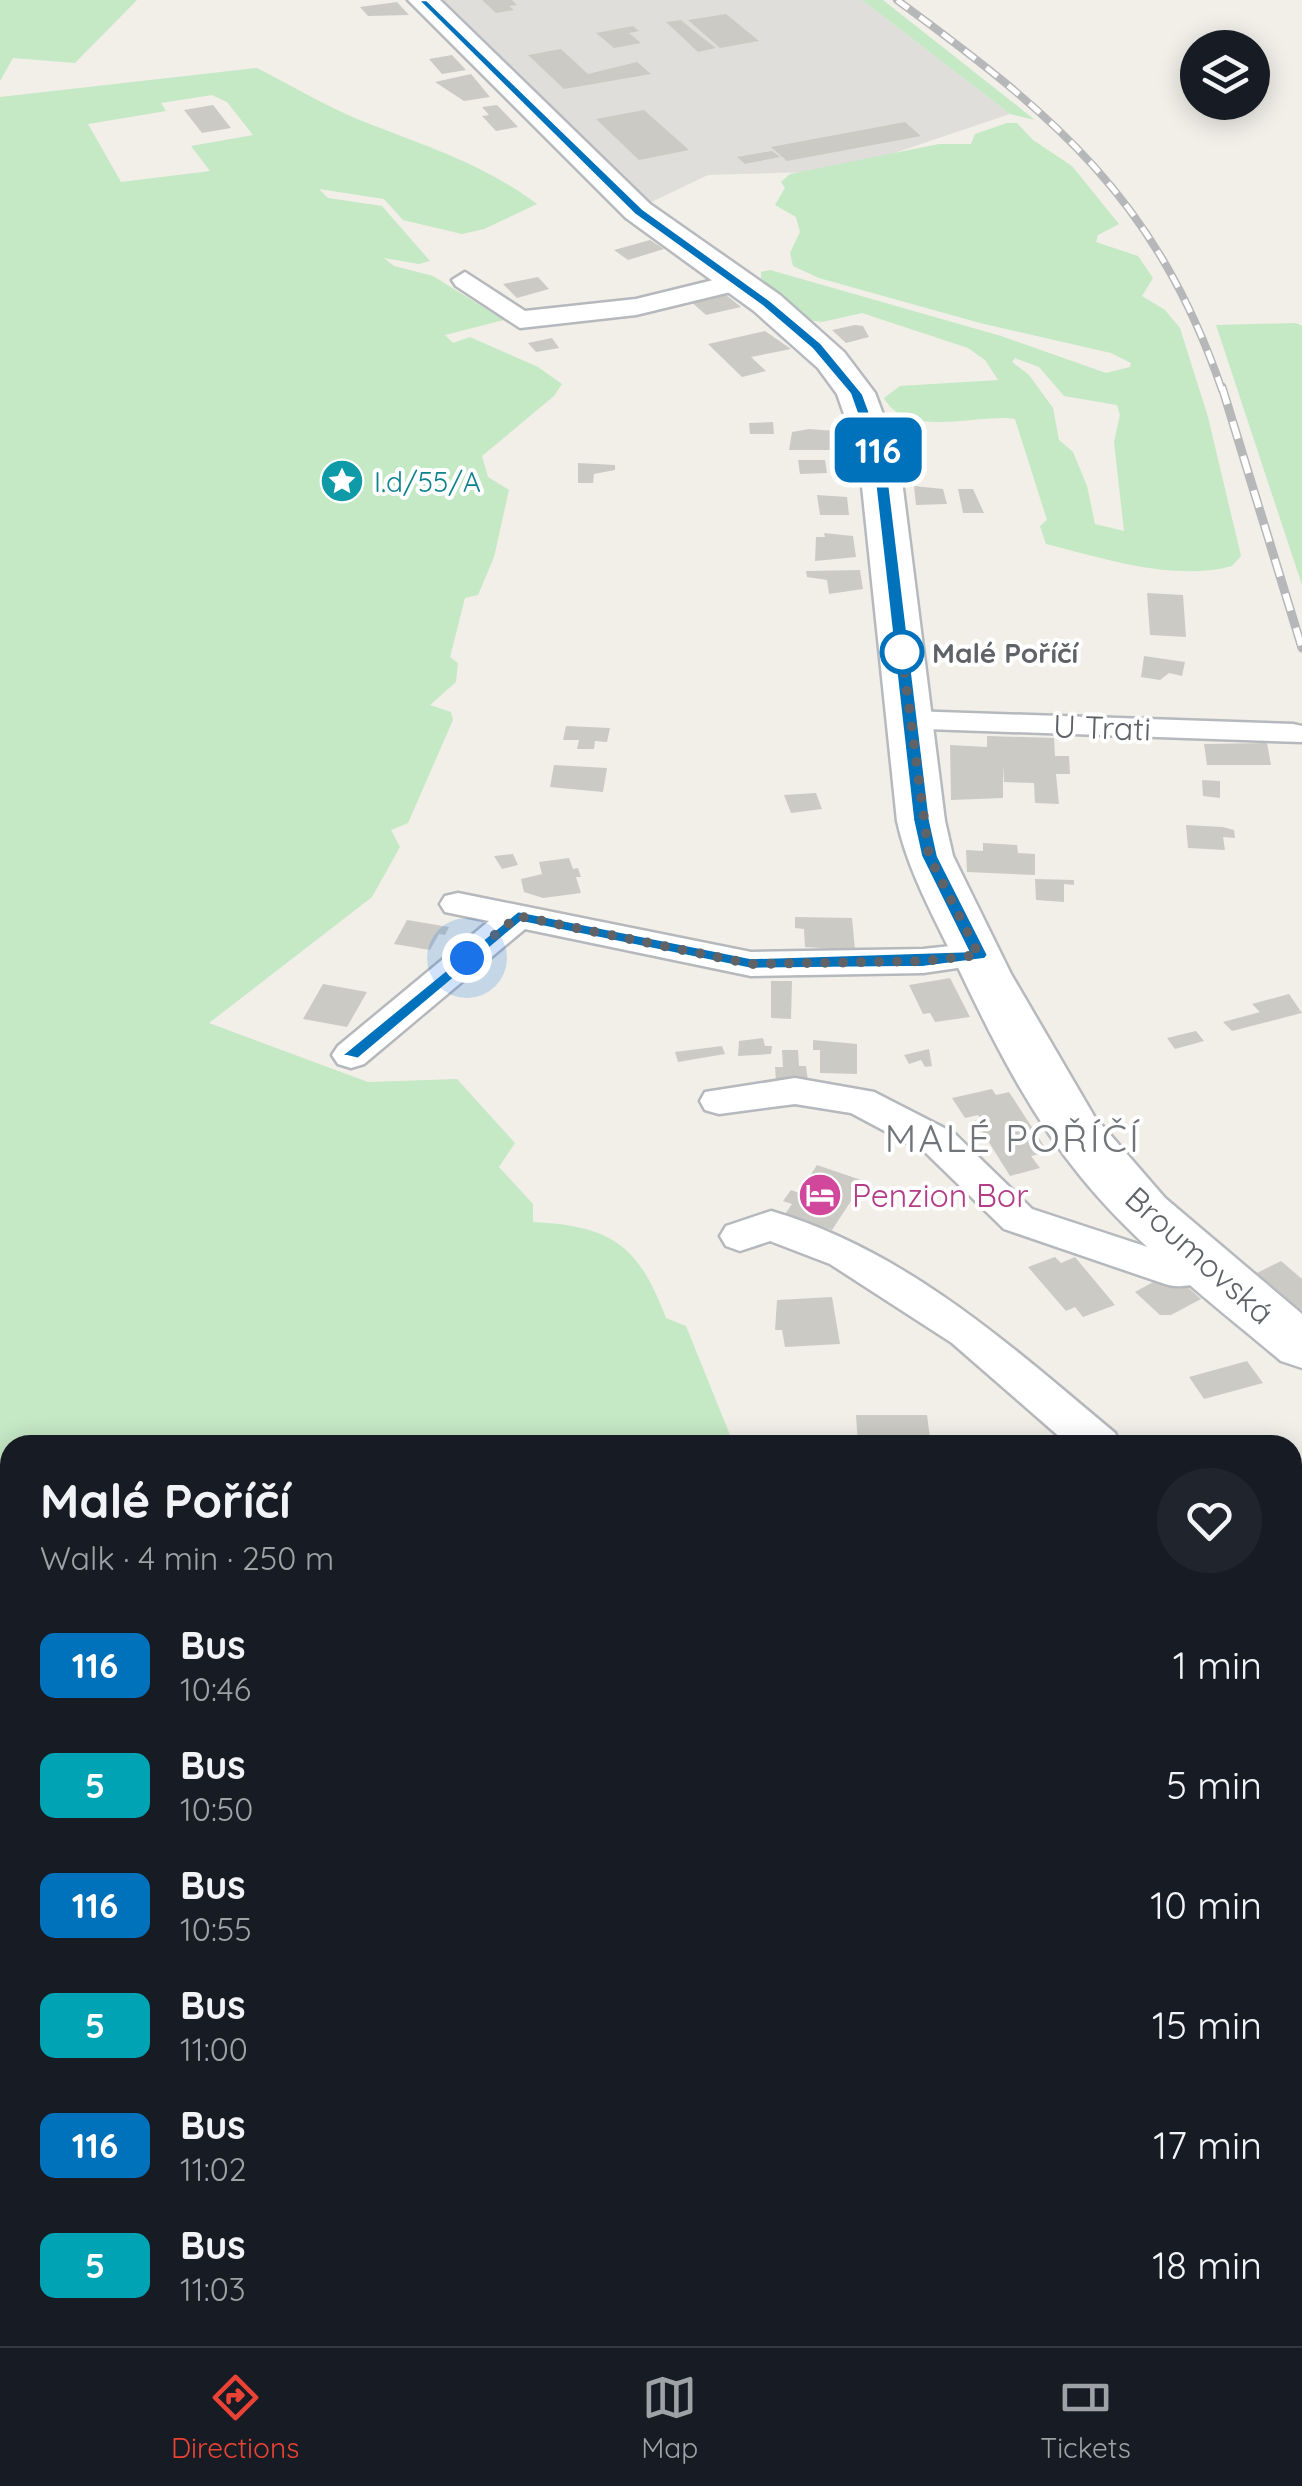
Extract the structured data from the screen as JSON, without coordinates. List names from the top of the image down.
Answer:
{
  "streets": {
    "main road": ["Broumovská"],
    "street": ["U Trati"]
  },
  "crossings": [
    ["U Trati", "Broumovská"]
  ],
  "districts": ["MALÉ POŘÍČÍ"],
  "places": {
    "place": ["I.d/55/A"],
    "other": ["Malé Poříčí"],
    "hotel": ["Penzion Bor"]
  },
  "lines": ["bus line 116"],
  "page": {
    "on_map": "116",
    "heading": ["Malé Poříčí", "Walk · 4 min · 250 m"],
    "list": [
      {
        "mark": "116",
        "name": "Bus",
        "note": "10:46",
        "value": "1 min"
      },
      {
        "mark": "5",
        "name": "Bus",
        "note": "10:50",
        "value": "5 min"
      },
      {
        "mark": "116",
        "name": "Bus",
        "note": "10:55",
        "value": "10 min"
      },
      {
        "mark": "5",
        "name": "Bus",
        "note": "11:00",
        "value": "15 min"
      },
      {
        "mark": "116",
        "name": "Bus",
        "note": "11:02",
        "value": "17 min"
      },
      {
        "mark": "5",
        "name": "Bus",
        "note": "11:03",
        "value": "18 min"
      }
    ],
    "tabs": ["Directions", "Map", "Tickets"]
  }
}
